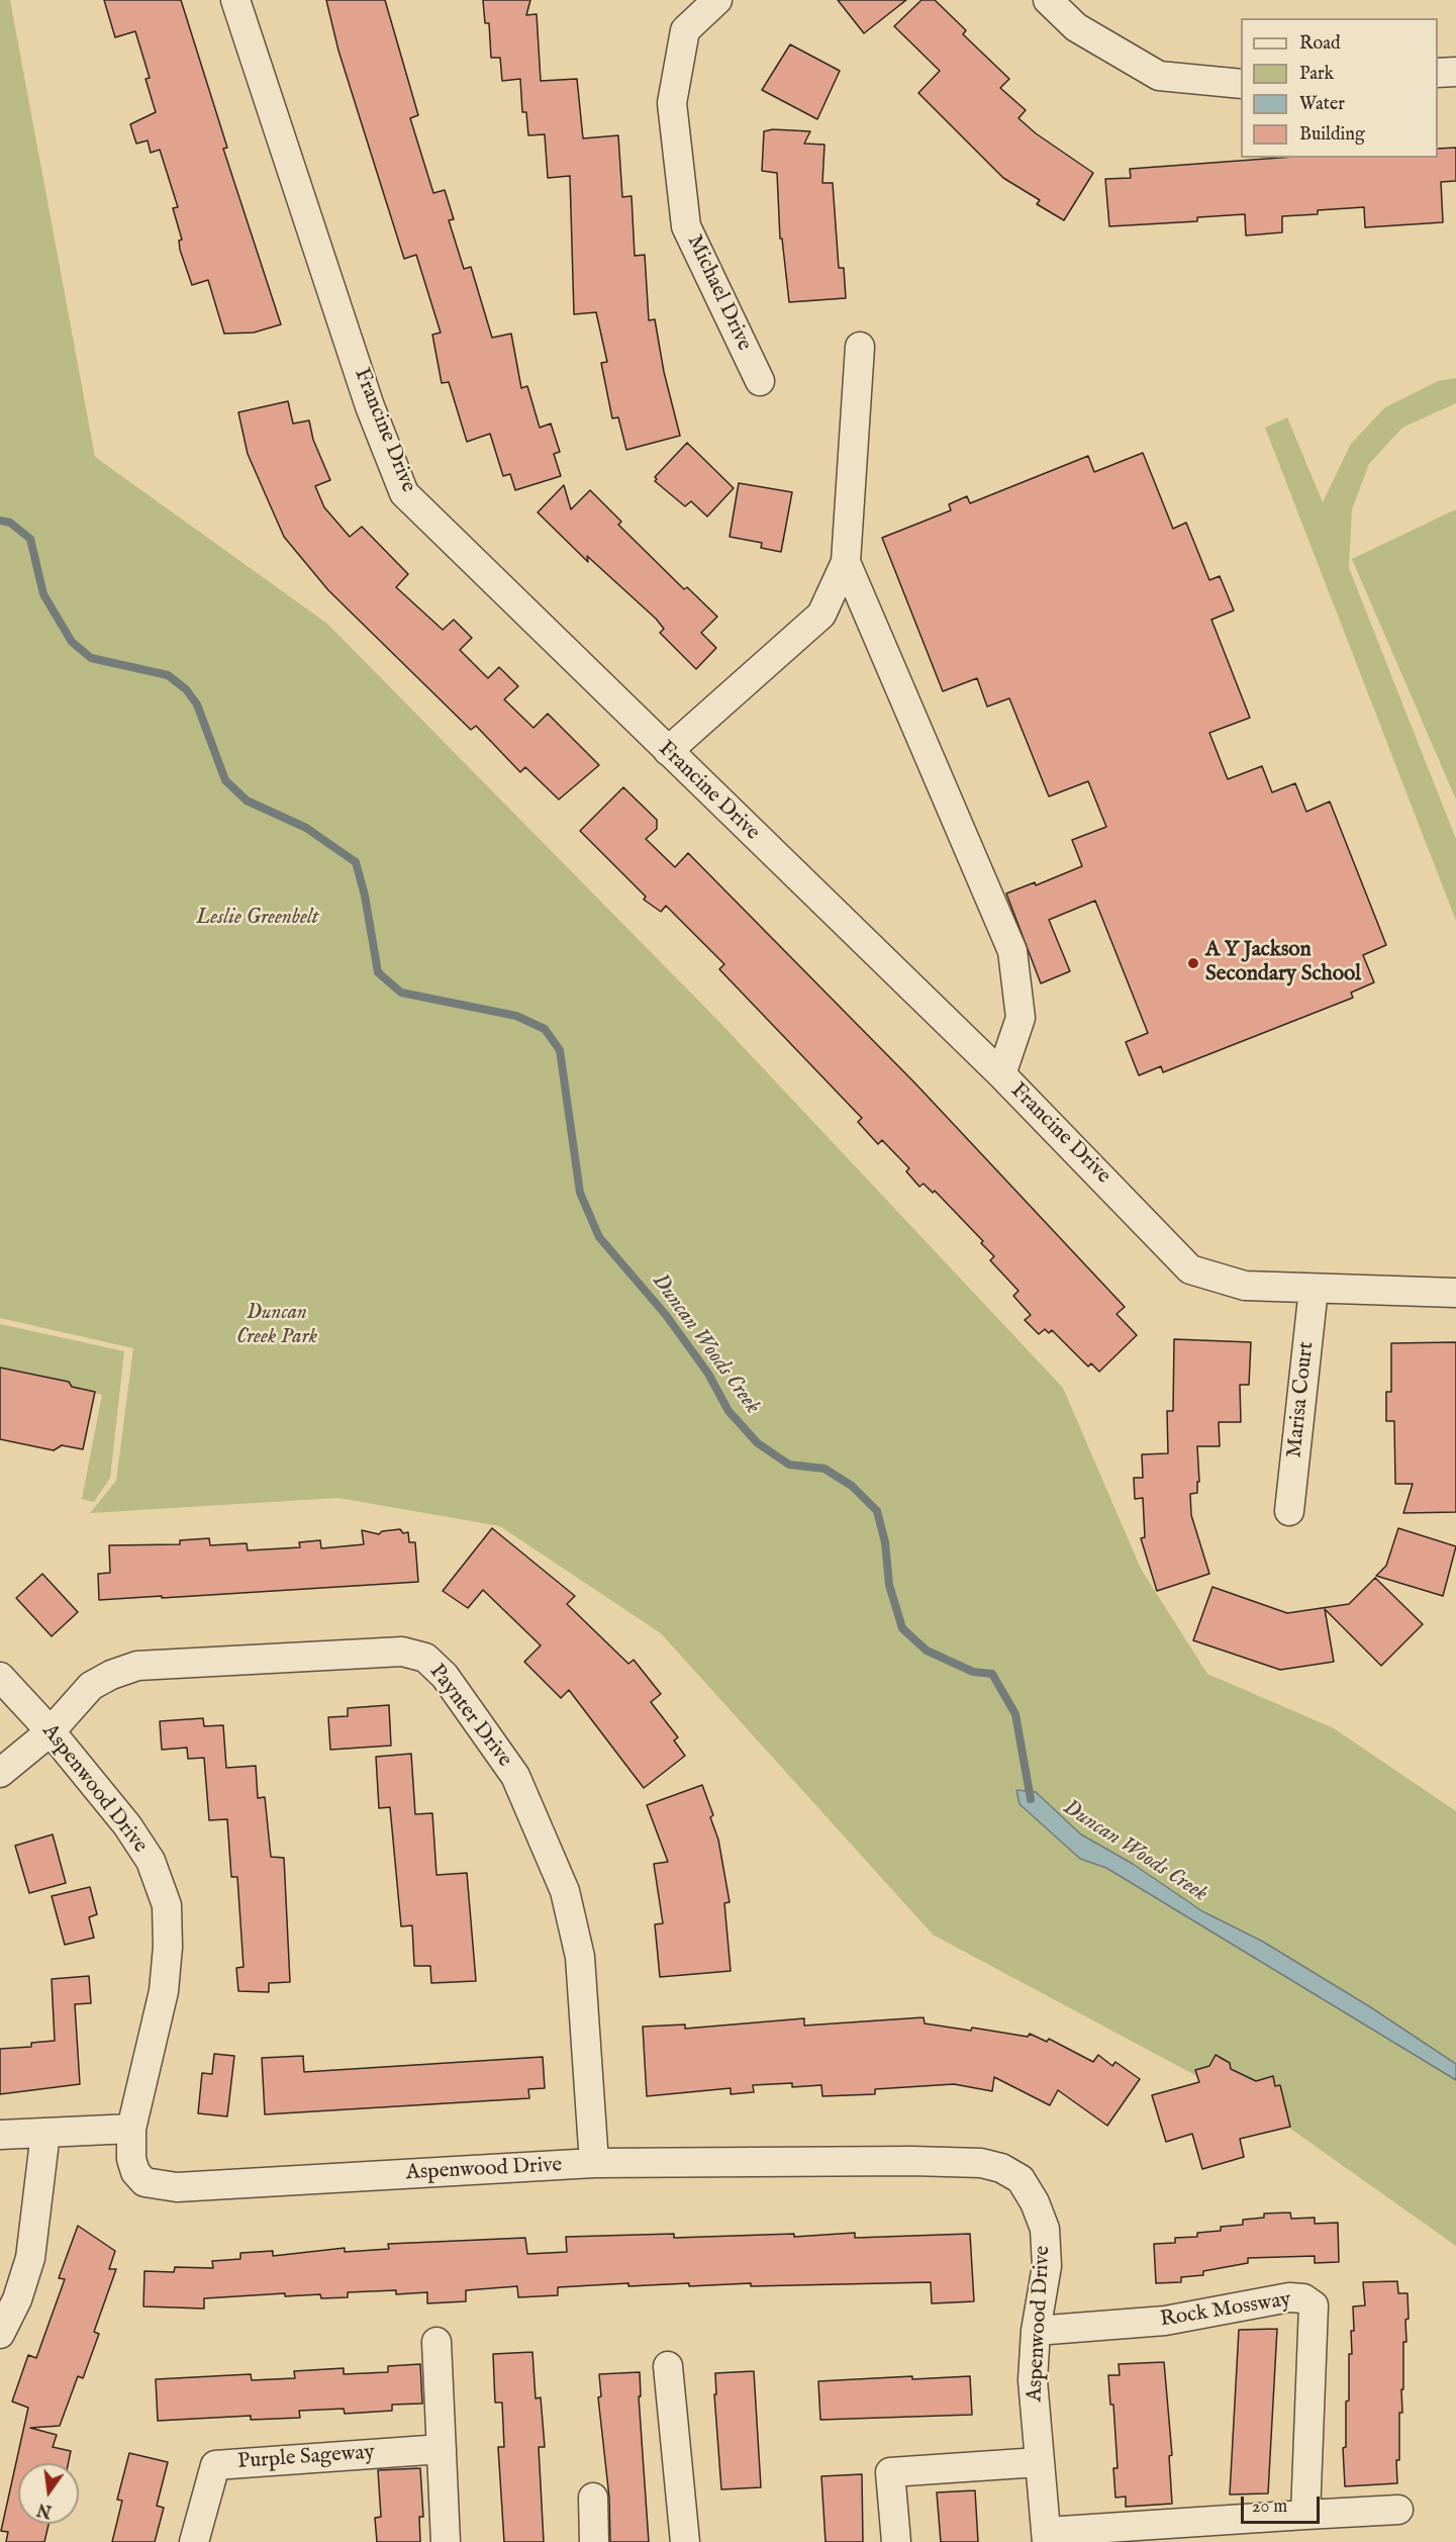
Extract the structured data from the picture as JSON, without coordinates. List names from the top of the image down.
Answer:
{
  "streets": {
    "street": [
      "Michael Drive",
      "Francine Drive",
      "Marisa Court",
      "Paynter Drive",
      "Aspenwood Drive",
      "Rock Mossway",
      "Purple Sageway"
    ]
  },
  "crossings": [
    ["Francine Drive", "Marisa Court"],
    ["Paynter Drive", "Aspenwood Drive"],
    ["Aspenwood Drive", "Rock Mossway"]
  ],
  "water": ["Duncan Woods Creek"],
  "parks": ["Leslie Greenbelt", "Duncan Creek Park"],
  "places": ["A Y Jackson Secondary School"],
  "legend": [
    "Road",
    "Park",
    "Water",
    "Building"
  ],
  "scale_bar": "20 m",
  "north": "bottom"
}
